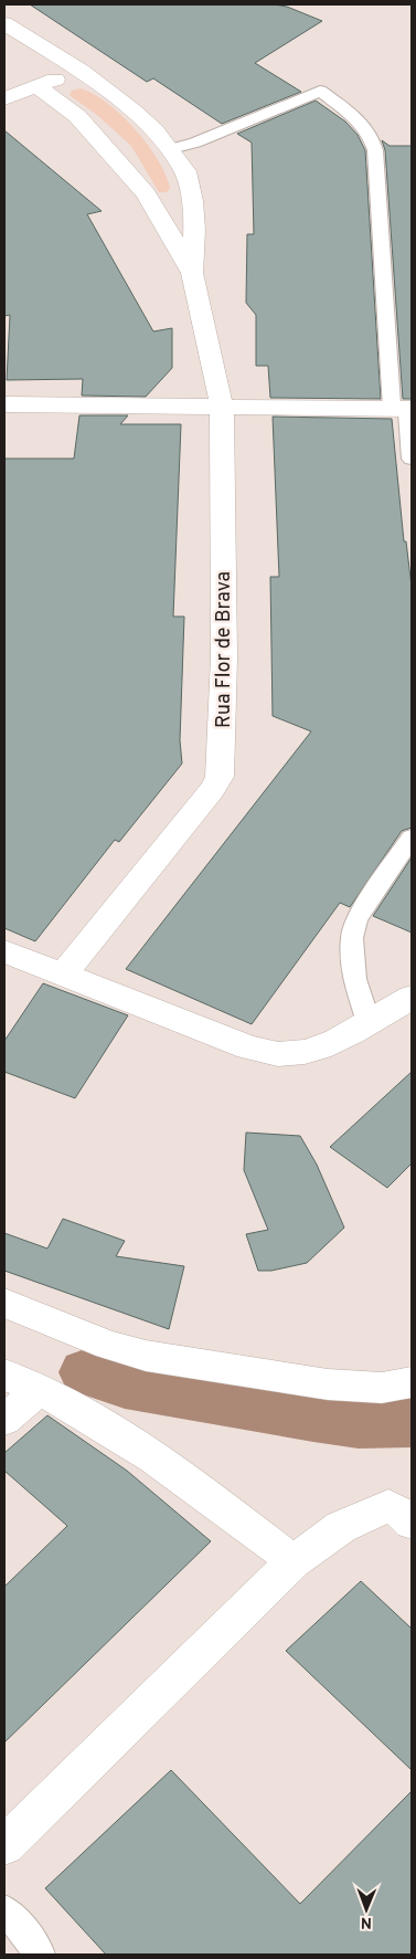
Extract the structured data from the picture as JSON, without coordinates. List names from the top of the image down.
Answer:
{
  "streets": {
    "street": ["Rua Flor de Brava"]
  },
  "north": "bottom"
}
